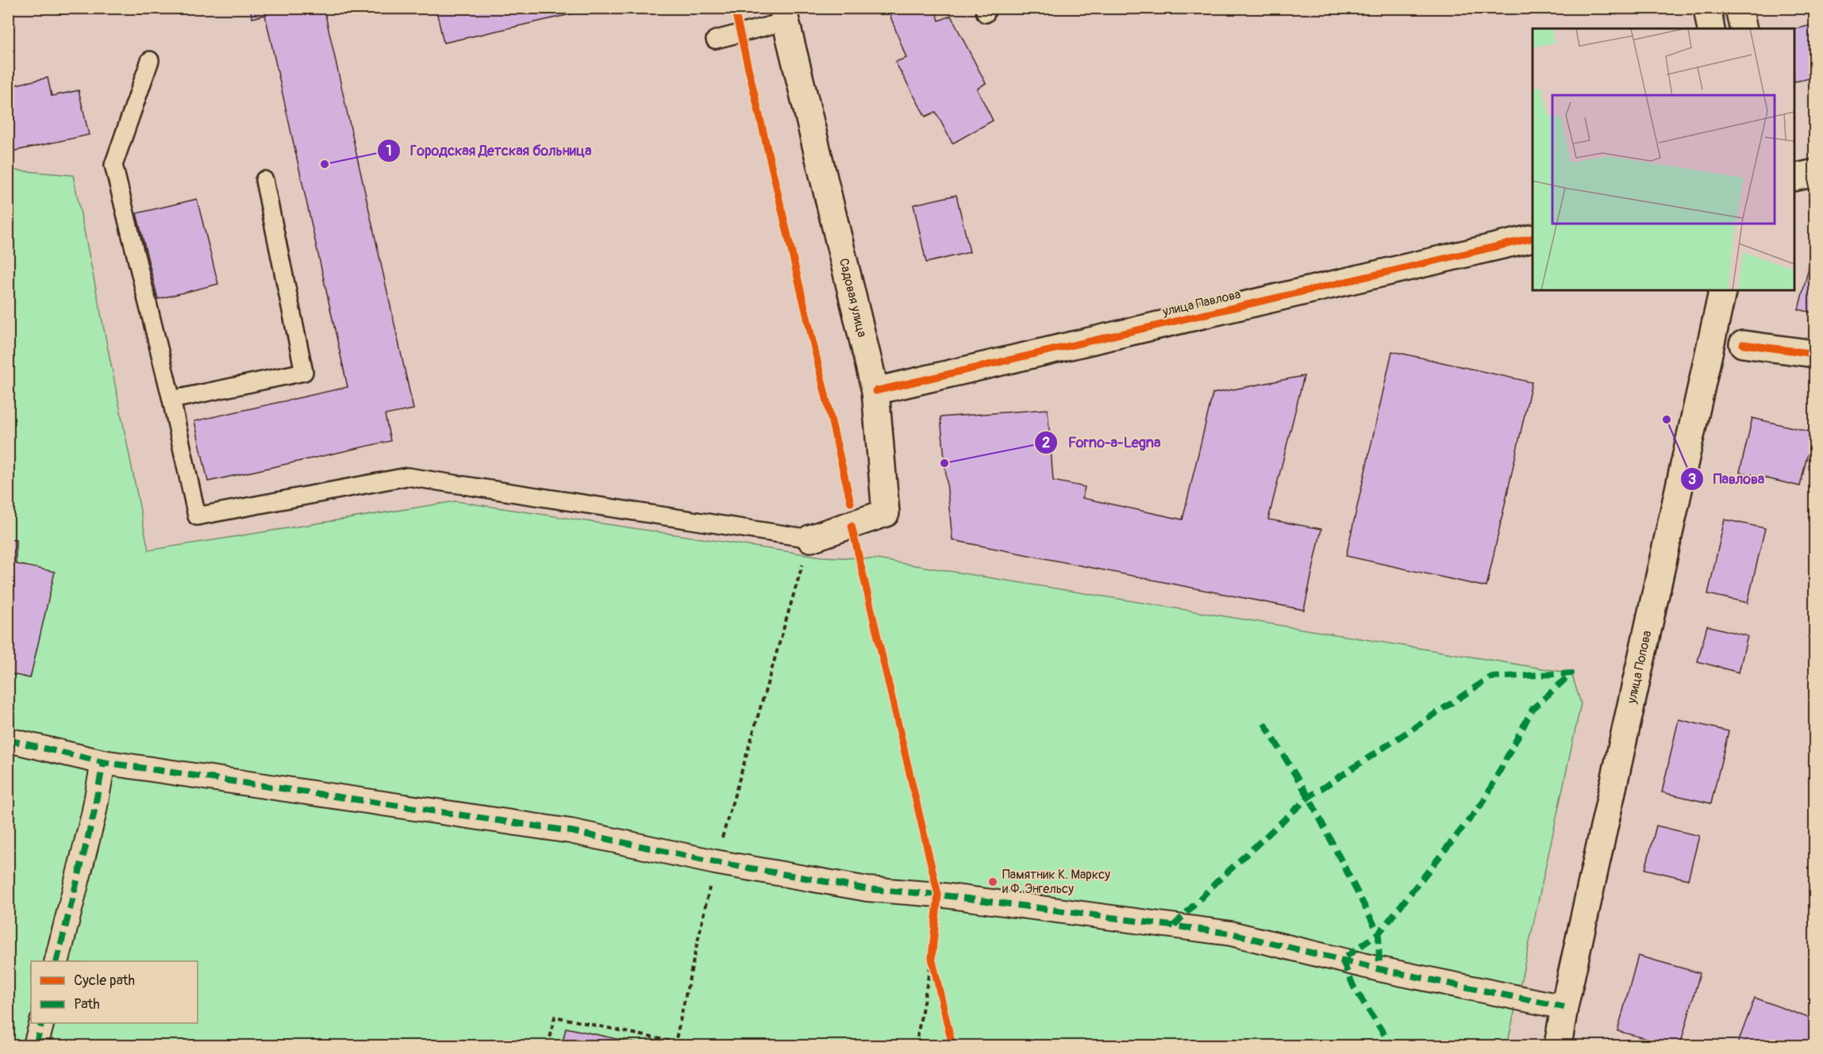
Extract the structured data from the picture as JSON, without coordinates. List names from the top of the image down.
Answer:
{
  "streets": {
    "street": ["Садовая улица", "улица Павлова", "улица Попова"]
  },
  "crossings": [
    ["Садовая улица", "улица Павлова"]
  ],
  "places": [
    "Городская Детская больница",
    "Павлова",
    "Forno-a-Legna",
    "Памятник К. Марксу и Ф. Энгельсу"
  ],
  "legend": ["Cycle path", "Path"]
}
